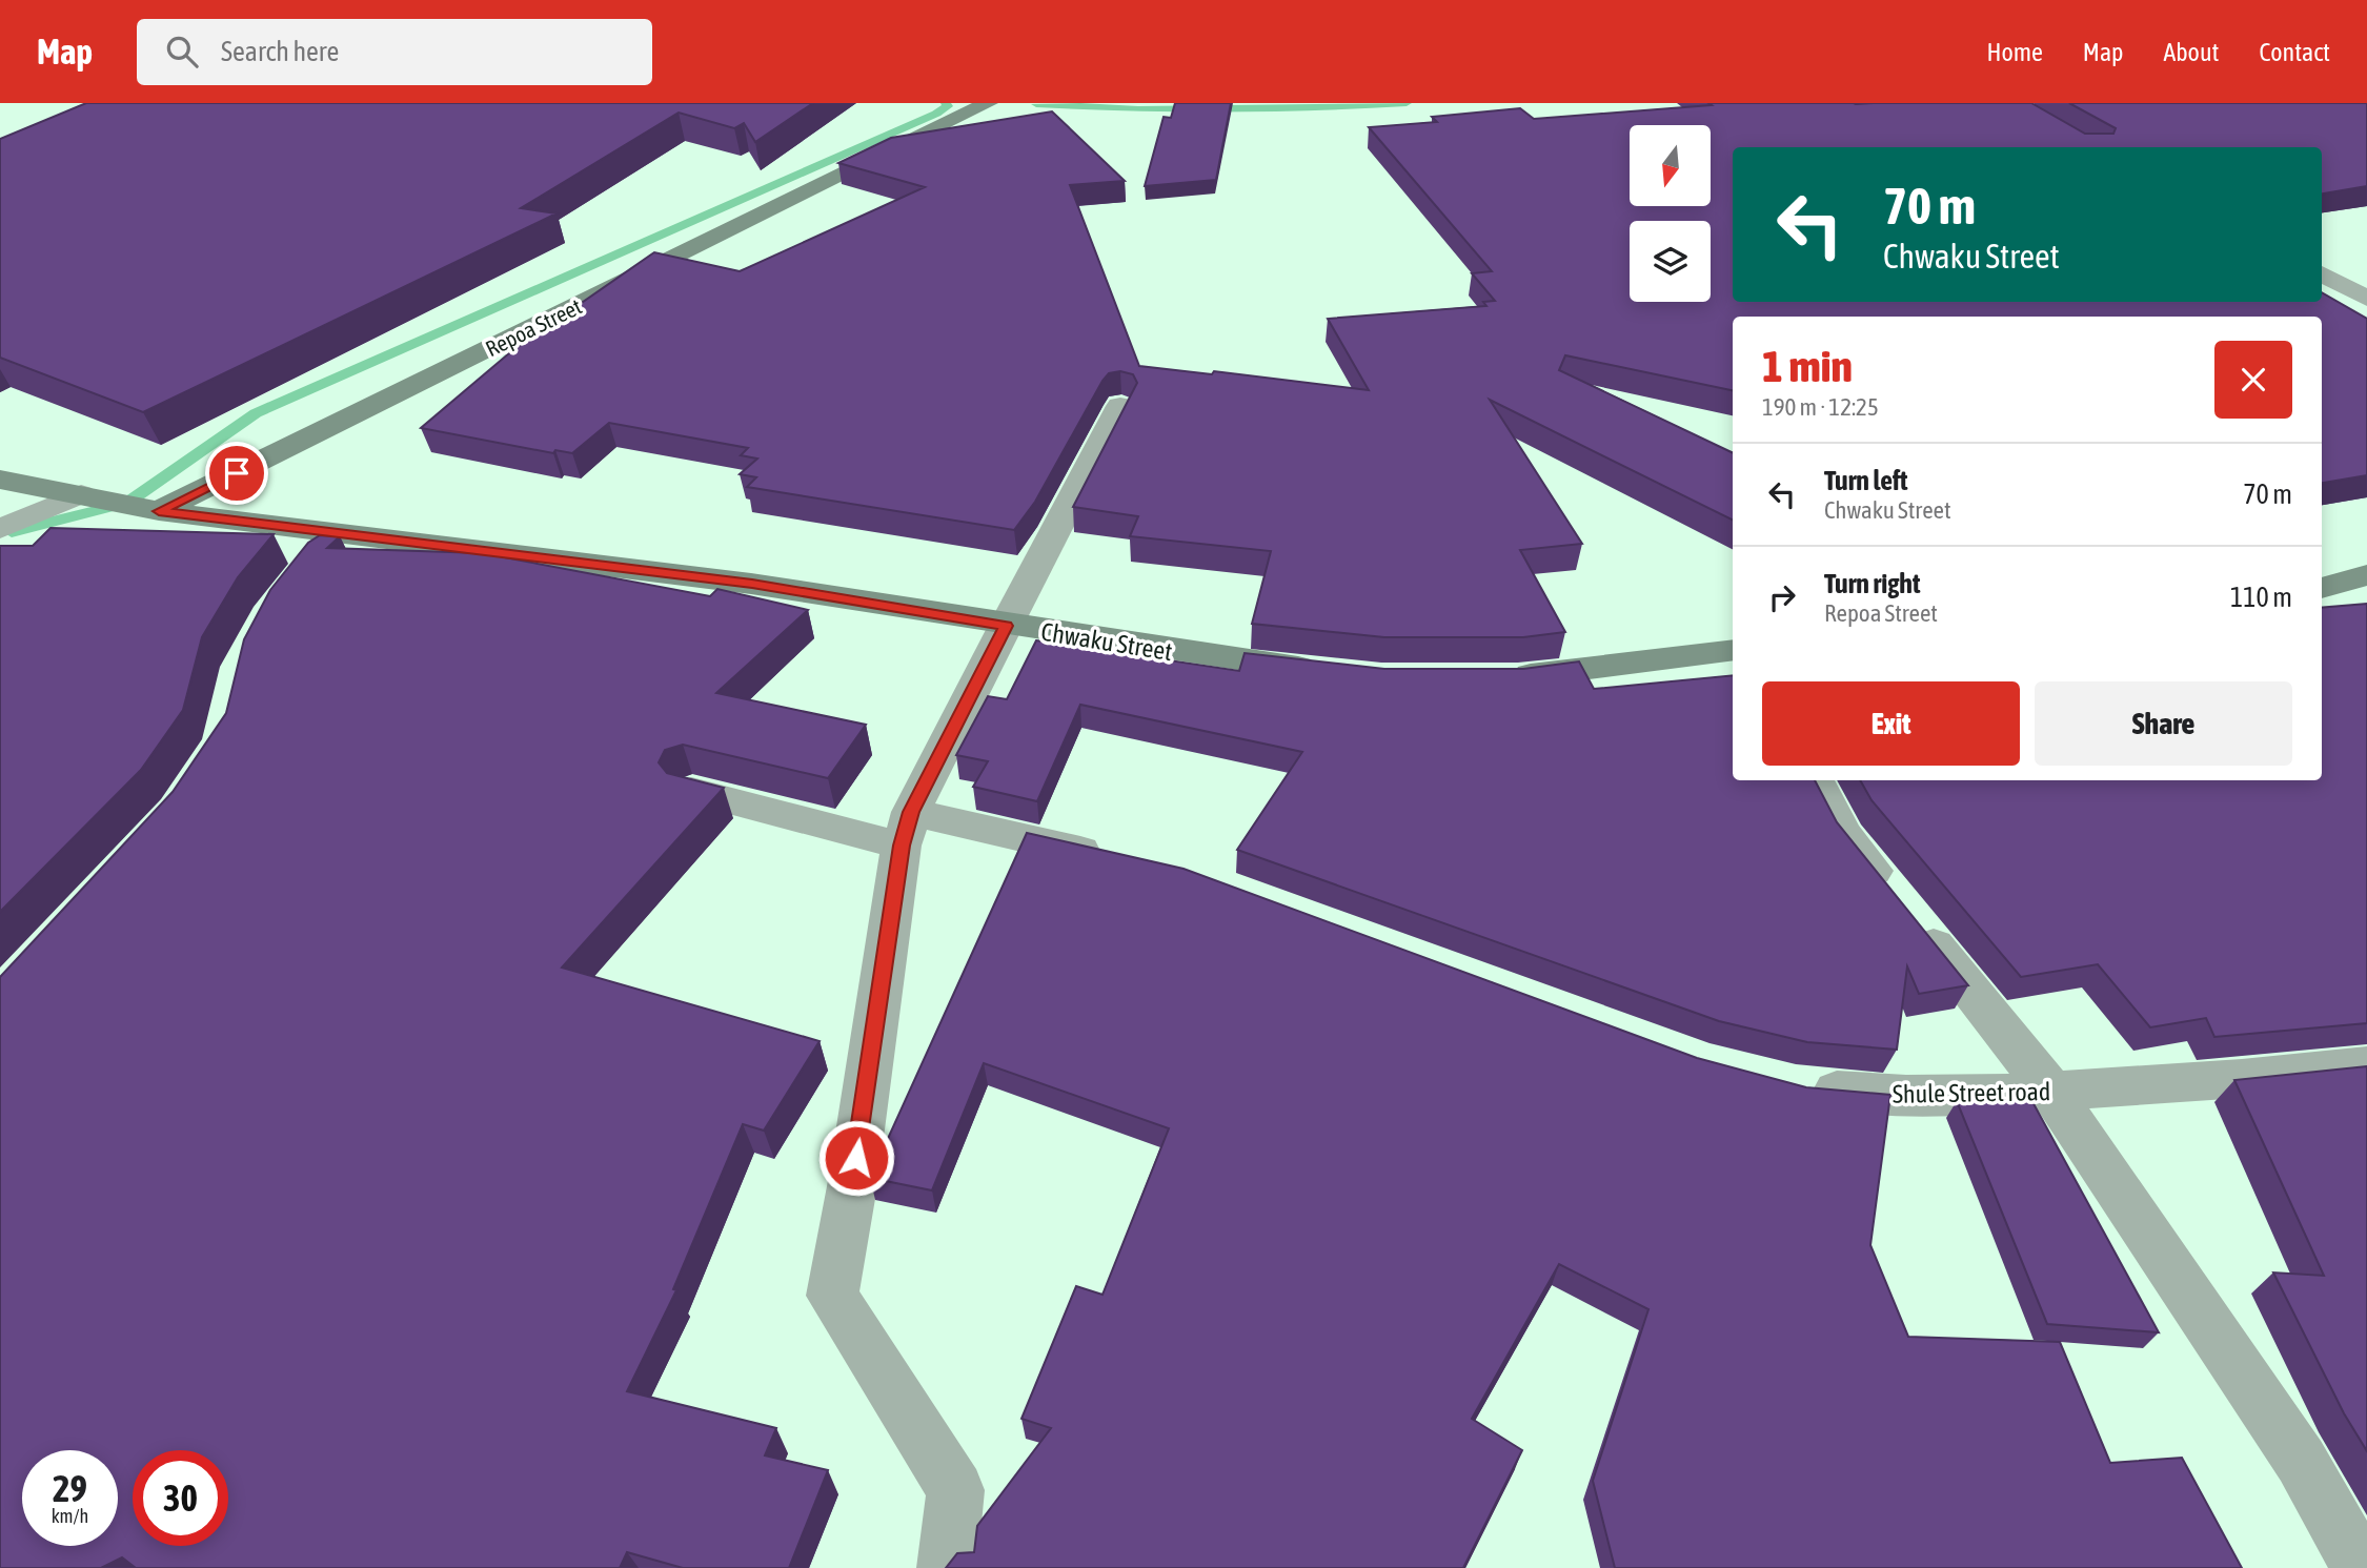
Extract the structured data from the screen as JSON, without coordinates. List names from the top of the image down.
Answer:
{
  "streets": {
    "main road": ["Repoa Street", "Chwaku Street"],
    "street": ["Shule Street road"]
  },
  "crossings": [
    ["Repoa Street", "Chwaku Street"]
  ],
  "north": "bottom",
  "page": {
    "header": "Map",
    "search": "Search here",
    "nav": [
      "Home",
      "Map",
      "About",
      "Contact"
    ],
    "turn": ["70 m", "Chwaku Street"],
    "heading": ["1 min", "190 m · 12:25"],
    "list": [
      {
        "name": "Turn left",
        "note": "Chwaku Street",
        "value": "70 m"
      },
      {
        "name": "Turn right",
        "note": "Repoa Street",
        "value": "110 m"
      }
    ],
    "buttons": ["Exit", "Share"],
    "speed": "29 km/h",
    "limit": "30"
  }
}
